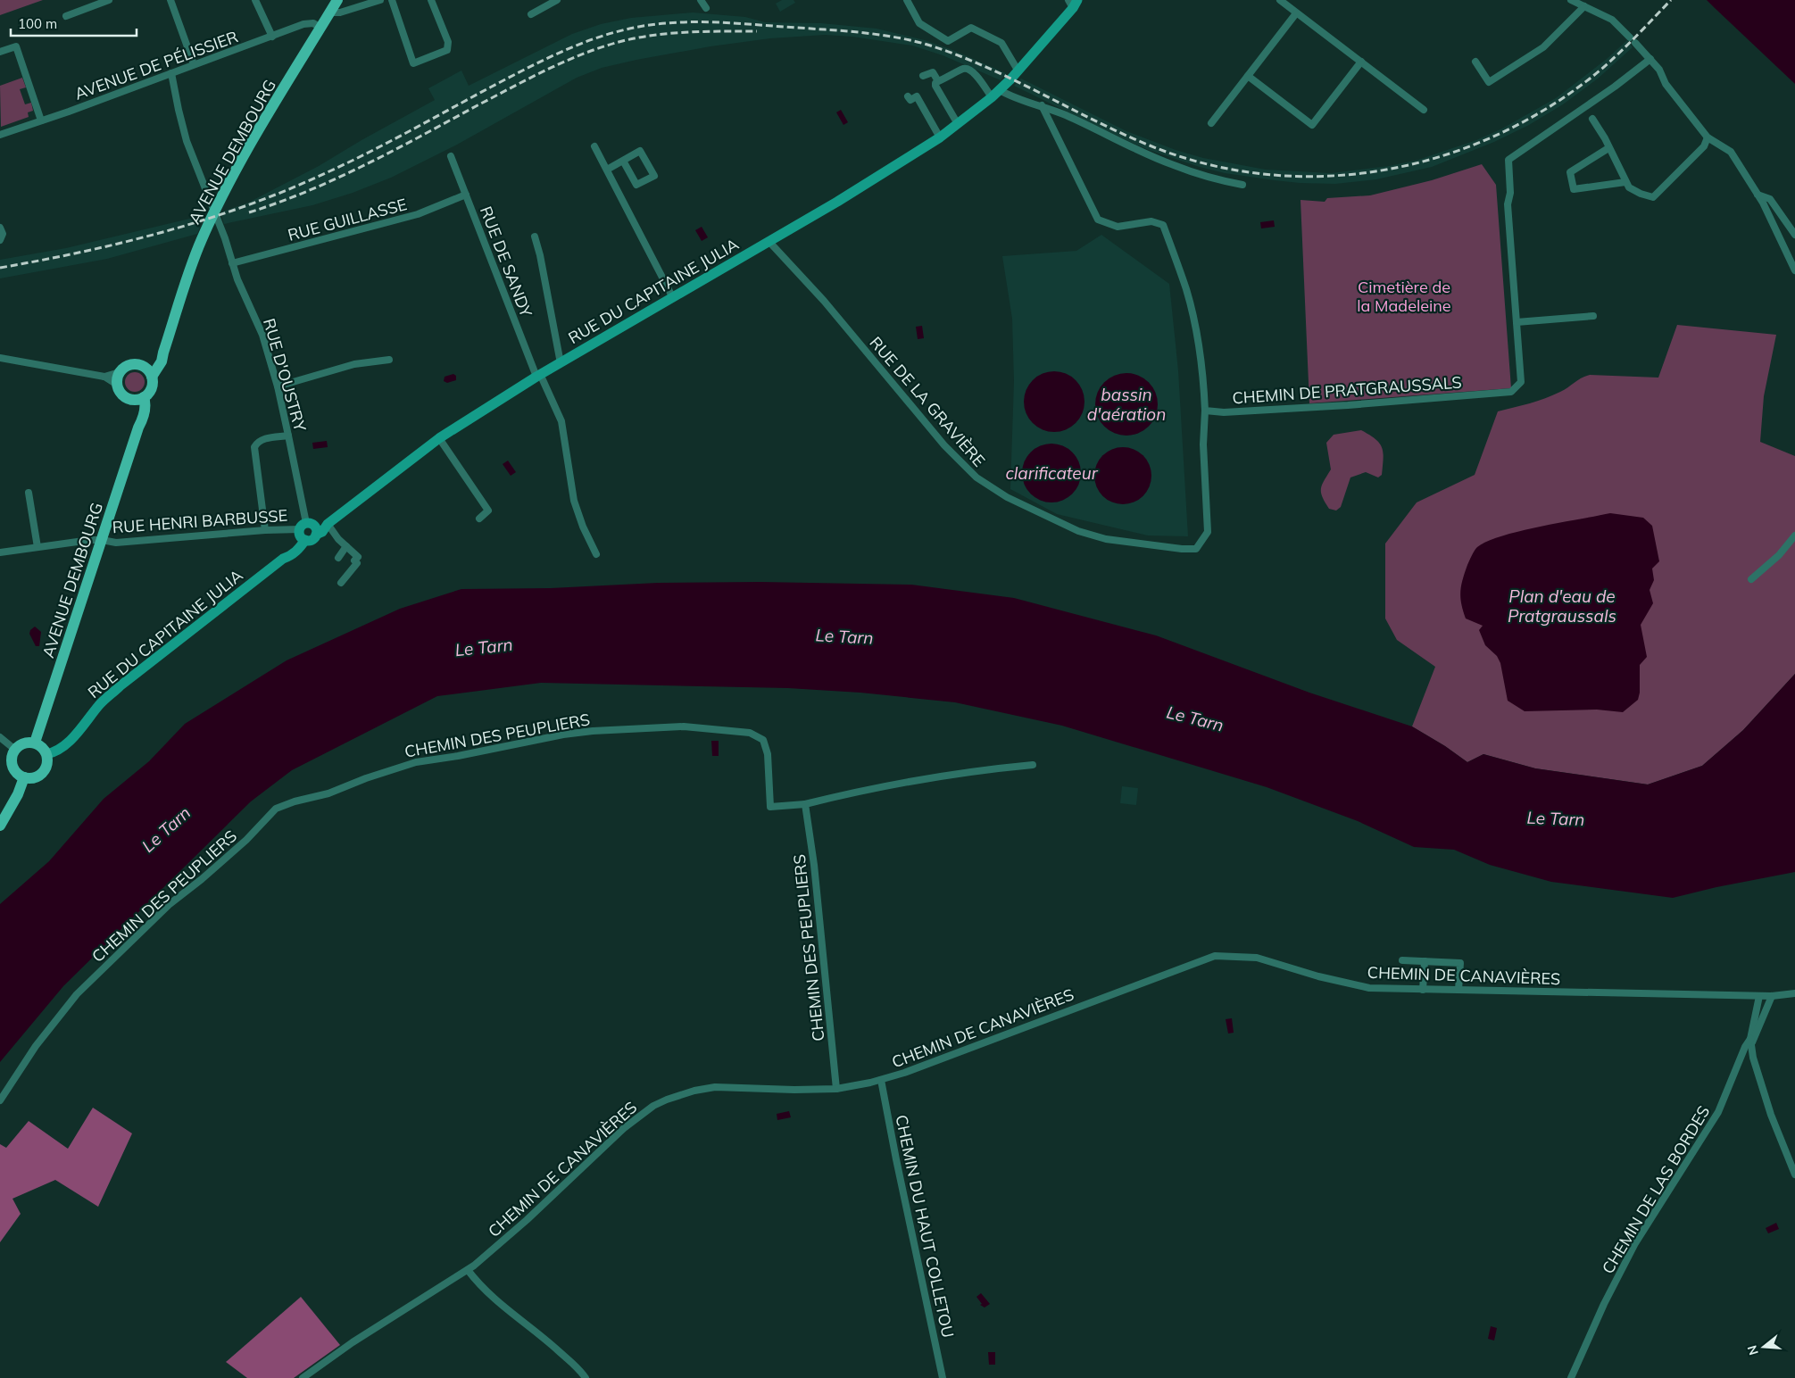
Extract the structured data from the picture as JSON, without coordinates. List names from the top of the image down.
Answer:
{
  "streets": {
    "main road": ["AVENUE DEMBOURG"],
    "street": [
      "AVENUE DE PÉLISSIER",
      "RUE GUILLASSE",
      "RUE DE SANDY",
      "RUE DU CAPITAINE JULIA",
      "RUE D'OUSTRY",
      "CHEMIN DE PRATGRAUSSALS",
      "RUE DE LA GRAVIÈRE",
      "RUE HENRI BARBUSSE",
      "CHEMIN DES PEUPLIERS",
      "CHEMIN DE CANAVIÈRES",
      "CHEMIN DE LAS BORDES",
      "CHEMIN DU HAUT COLLETOU"
    ]
  },
  "crossings": [
    ["AVENUE DE PÉLISSIER", "AVENUE DEMBOURG"],
    ["AVENUE DE PÉLISSIER", "RUE D'OUSTRY"],
    ["AVENUE DEMBOURG", "RUE DU CAPITAINE JULIA"],
    ["AVENUE DEMBOURG", "RUE D'OUSTRY"],
    ["AVENUE DEMBOURG", "RUE HENRI BARBUSSE"],
    ["RUE GUILLASSE", "RUE DE SANDY"],
    ["RUE GUILLASSE", "RUE D'OUSTRY"],
    ["RUE DE SANDY", "RUE DU CAPITAINE JULIA"],
    ["RUE DU CAPITAINE JULIA", "RUE D'OUSTRY"],
    ["RUE DU CAPITAINE JULIA", "RUE DE LA GRAVIÈRE"],
    ["RUE DU CAPITAINE JULIA", "RUE HENRI BARBUSSE"],
    ["RUE D'OUSTRY", "RUE HENRI BARBUSSE"],
    ["CHEMIN DE PRATGRAUSSALS", "RUE DE LA GRAVIÈRE"],
    ["CHEMIN DES PEUPLIERS", "CHEMIN DE CANAVIÈRES"],
    ["CHEMIN DE CANAVIÈRES", "CHEMIN DU HAUT COLLETOU"]
  ],
  "water": [
    "bassin d'aération",
    "clarificateur",
    "Plan d'eau de Pratgraussals",
    "Le Tarn"
  ],
  "parks": ["Cimetière de la Madeleine"],
  "scale_bar": "100 m",
  "north": "left"
}
